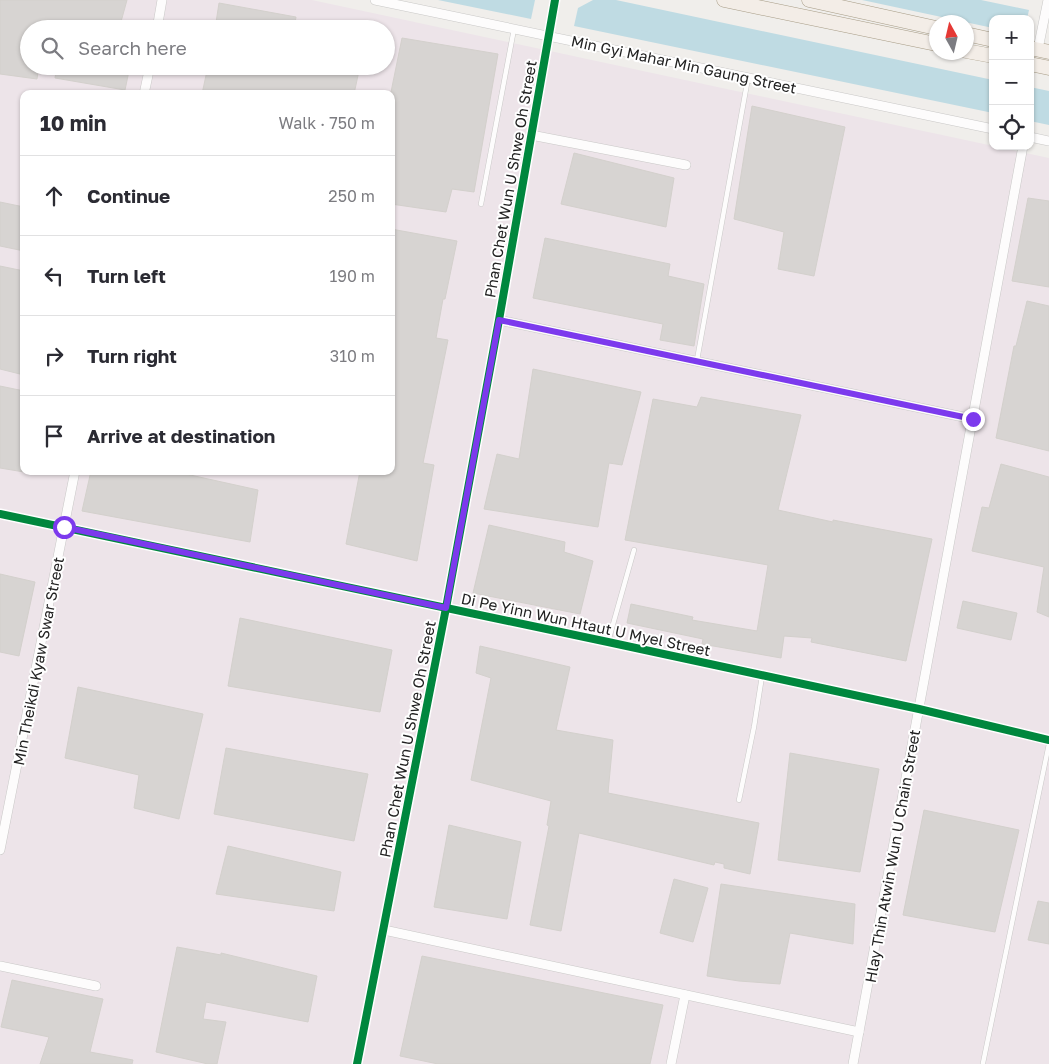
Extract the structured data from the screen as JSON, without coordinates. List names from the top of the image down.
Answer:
{
  "streets": {
    "street": [
      "Min Gyi Mahar Min Gaung Street",
      "Phan Chet Wun U Shwe Oh Street",
      "Di Pe Yinn Wun Htaut U Myel Street",
      "Min Theikdi Kyaw Swar Street",
      "Hlay Thin Atwin Wun U Chain Street"
    ]
  },
  "crossings": [
    ["Min Gyi Mahar Min Gaung Street", "Phan Chet Wun U Shwe Oh Street"],
    ["Phan Chet Wun U Shwe Oh Street", "Di Pe Yinn Wun Htaut U Myel Street"],
    ["Di Pe Yinn Wun Htaut U Myel Street", "Min Theikdi Kyaw Swar Street"],
    ["Di Pe Yinn Wun Htaut U Myel Street", "Hlay Thin Atwin Wun U Chain Street"]
  ],
  "north": "top",
  "page": {
    "map_buttons": ["+", "−"],
    "search": "Search here",
    "heading": ["10 min", "Walk · 750 m"],
    "list": [
      ["Continue", "250 m"],
      ["Turn left", "190 m"],
      ["Turn right", "310 m"],
      "Arrive at destination"
    ]
  }
}
